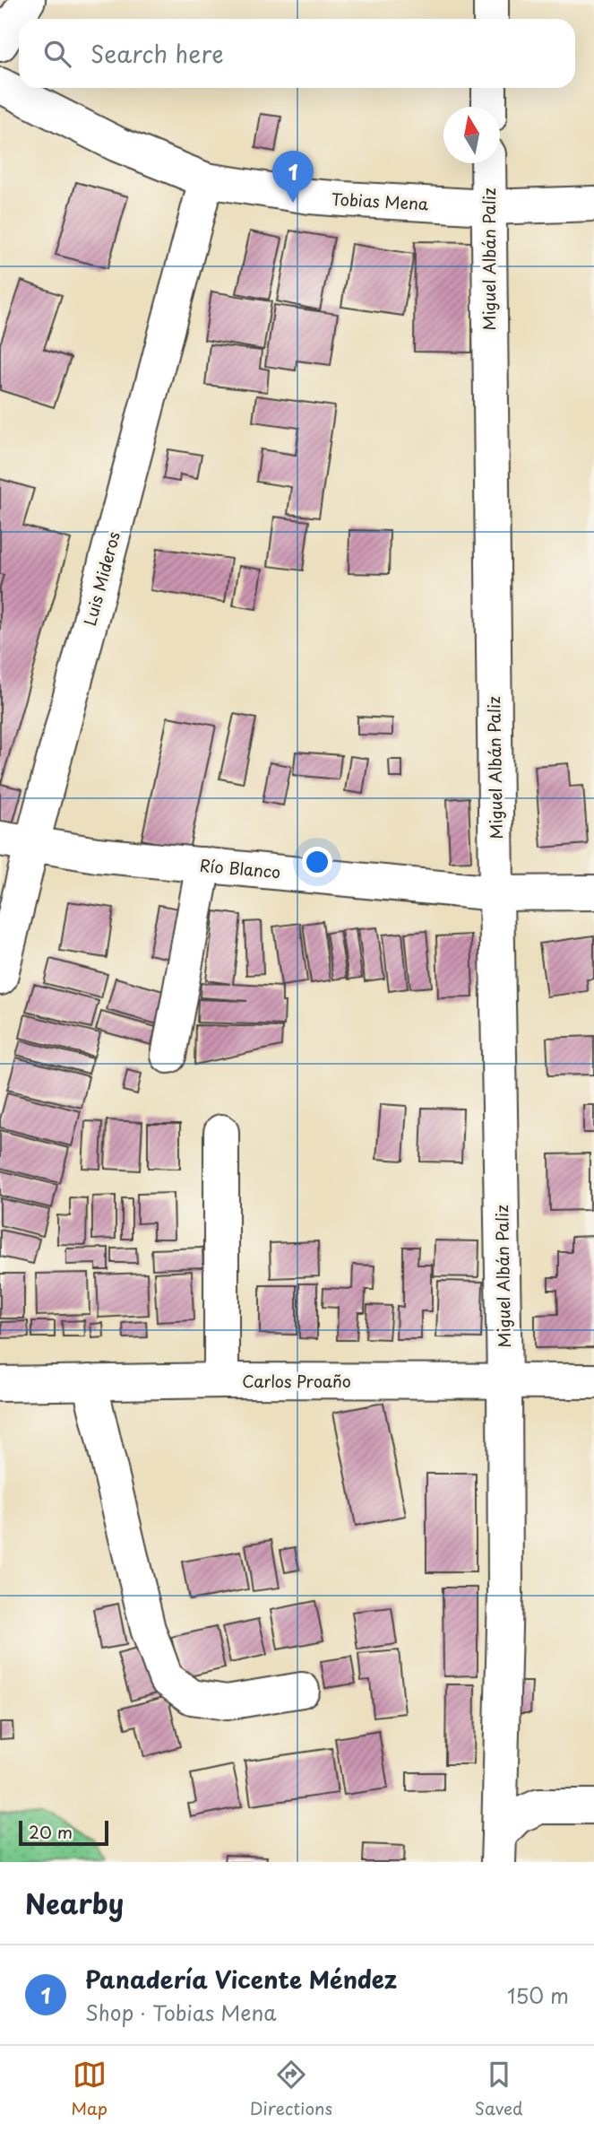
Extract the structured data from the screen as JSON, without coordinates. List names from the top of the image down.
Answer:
{
  "streets": {
    "street": [
      "Tobias Mena",
      "Miguel Albán Paliz",
      "Luis Mideros",
      "Río Blanco",
      "Carlos Proaño"
    ]
  },
  "crossings": [
    ["Tobias Mena", "Miguel Albán Paliz"],
    ["Tobias Mena", "Luis Mideros"],
    ["Miguel Albán Paliz", "Río Blanco"],
    ["Miguel Albán Paliz", "Carlos Proaño"],
    ["Luis Mideros", "Río Blanco"]
  ],
  "scale_bar": "20 m",
  "north": "top",
  "page": {
    "search": "Search here",
    "pins": "1",
    "scale": "20 m",
    "heading": "Nearby",
    "list": [
      {
        "mark": "1",
        "name": "Panadería Vicente Méndez",
        "note": "Shop · Tobias Mena",
        "value": "150 m"
      }
    ],
    "nav": ["Map", "Directions", "Saved"]
  }
}
